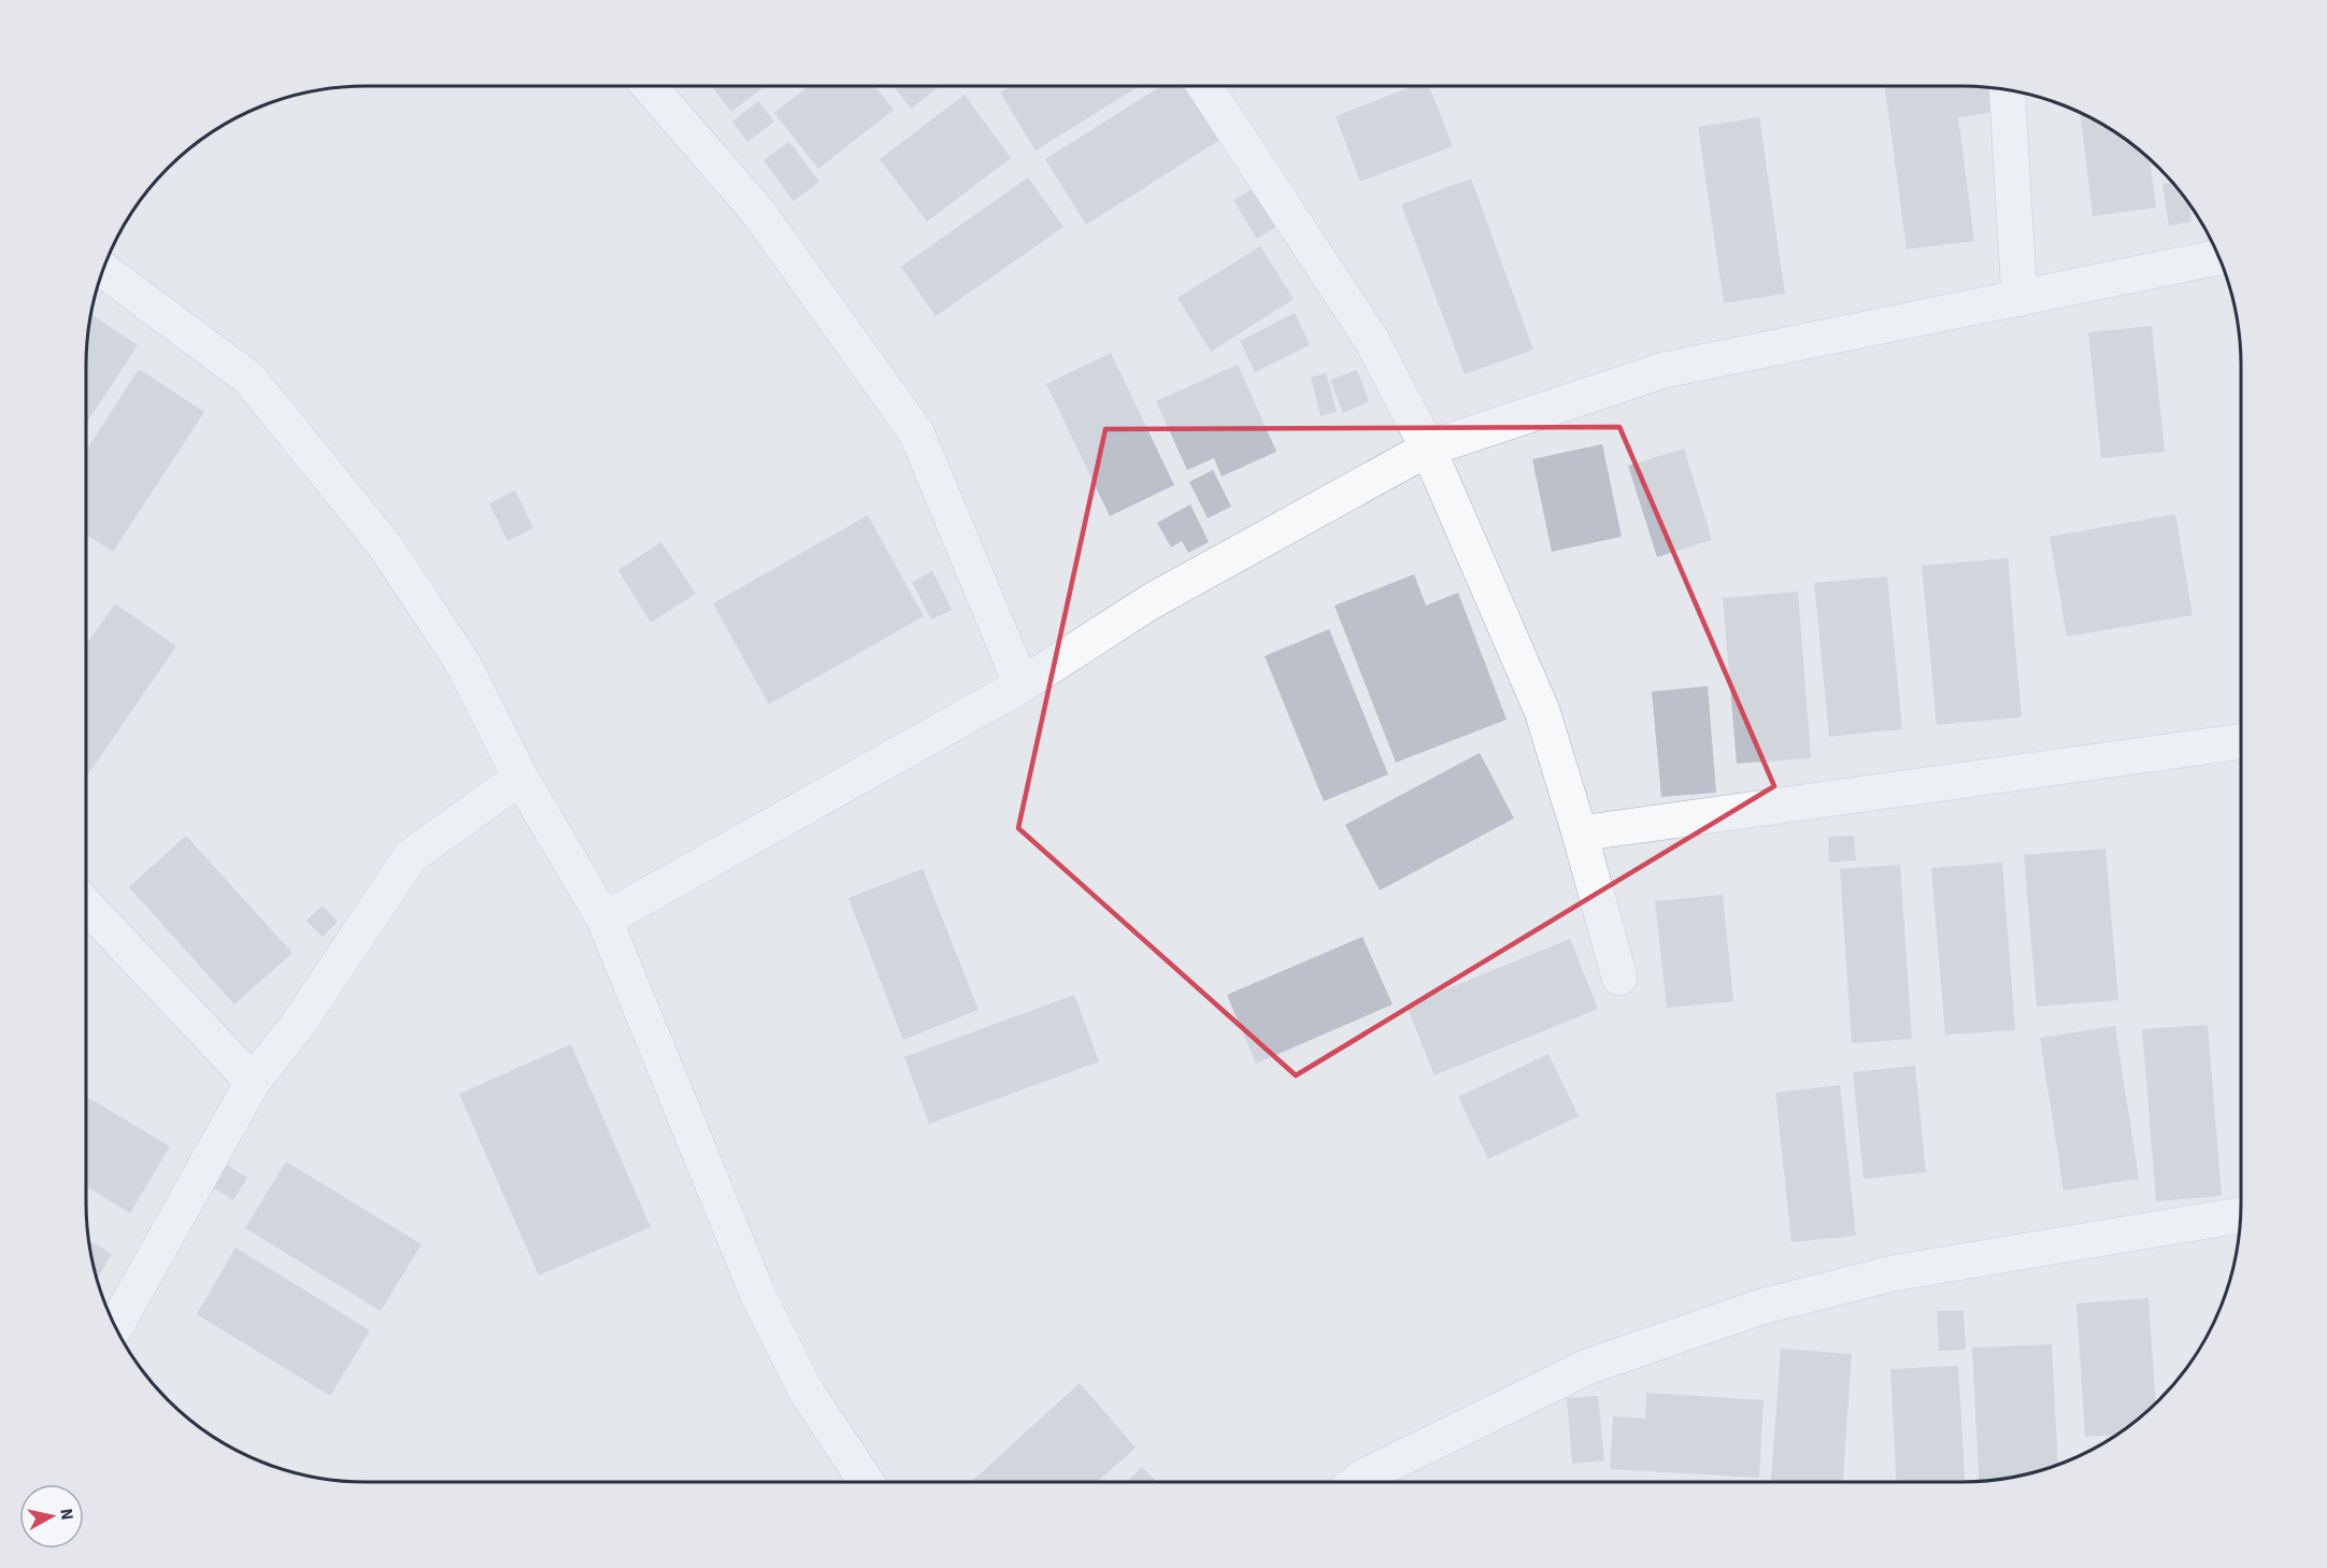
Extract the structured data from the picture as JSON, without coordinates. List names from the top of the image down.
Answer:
{
  "north": "right"
}
